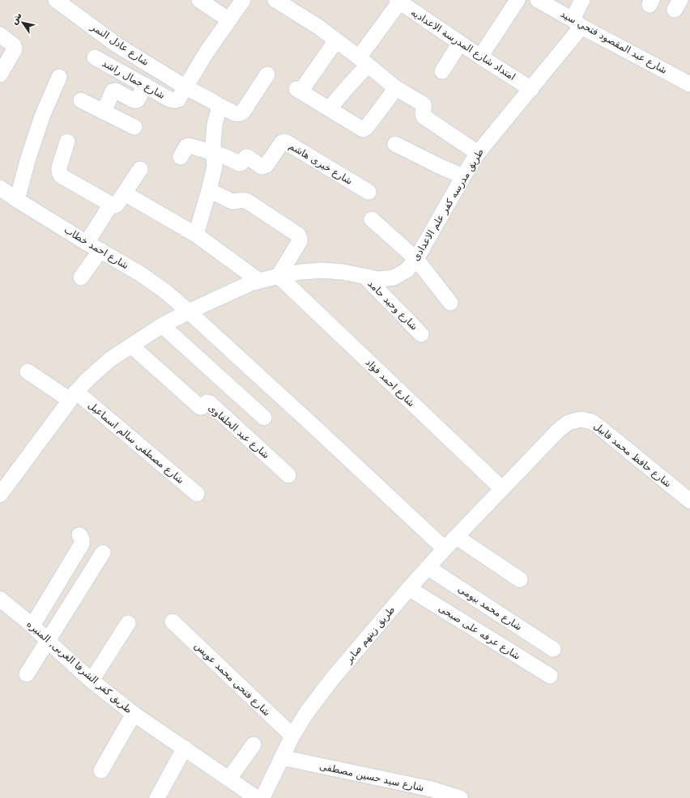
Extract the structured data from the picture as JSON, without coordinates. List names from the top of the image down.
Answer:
{
  "streets": {
    "street": [
      "شارع عبد المقصود فتحي سيد",
      "شارع عادل النمر",
      "امتداد شارع المدرسة الاعداديه",
      "شارع جمال راشد",
      "شارع خيرى هاشم",
      "طريق مدرسه كفر علم الاعدادى",
      "شارع احمد خطاب",
      "شارع وحيد حامد",
      "شارع احمد فؤاد",
      "شارع عيد الخلفاوى",
      "شارع مصطفى سالم اسماعيل",
      "شارع حافظ محمد قابيل",
      "شارع محمد بيومى",
      "شارع عرفه على صبحى",
      "طريق زينهم صابر",
      "طريق كفر الشرفا الغربى, المنيره",
      "شارع فتحي محمد عويس",
      "شارع سيد حسين مصطفى"
    ]
  },
  "crossings": [
    ["شارع عبد المقصود فتحي سيد", "طريق مدرسه كفر علم الاعدادى"],
    ["شارع عادل النمر", "شارع جمال راشد"],
    ["امتداد شارع المدرسة الاعداديه", "طريق مدرسه كفر علم الاعدادى"],
    ["طريق مدرسه كفر علم الاعدادى", "شارع احمد خطاب"],
    ["طريق مدرسه كفر علم الاعدادى", "شارع وحيد حامد"],
    ["طريق مدرسه كفر علم الاعدادى", "شارع احمد فؤاد"],
    ["طريق مدرسه كفر علم الاعدادى", "شارع عيد الخلفاوى"],
    ["طريق مدرسه كفر علم الاعدادى", "شارع مصطفى سالم اسماعيل"],
    ["شارع احمد خطاب", "طريق زينهم صابر"],
    ["شارع احمد فؤاد", "شارع حافظ محمد قابيل"],
    ["شارع احمد فؤاد", "طريق زينهم صابر"],
    ["شارع حافظ محمد قابيل", "طريق زينهم صابر"],
    ["شارع محمد بيومى", "طريق زينهم صابر"],
    ["شارع عرفه على صبحى", "طريق زينهم صابر"],
    ["طريق زينهم صابر", "شارع فتحي محمد عويس"],
    ["طريق زينهم صابر", "شارع سيد حسين مصطفى"]
  ],
  "north": "top left"
}
